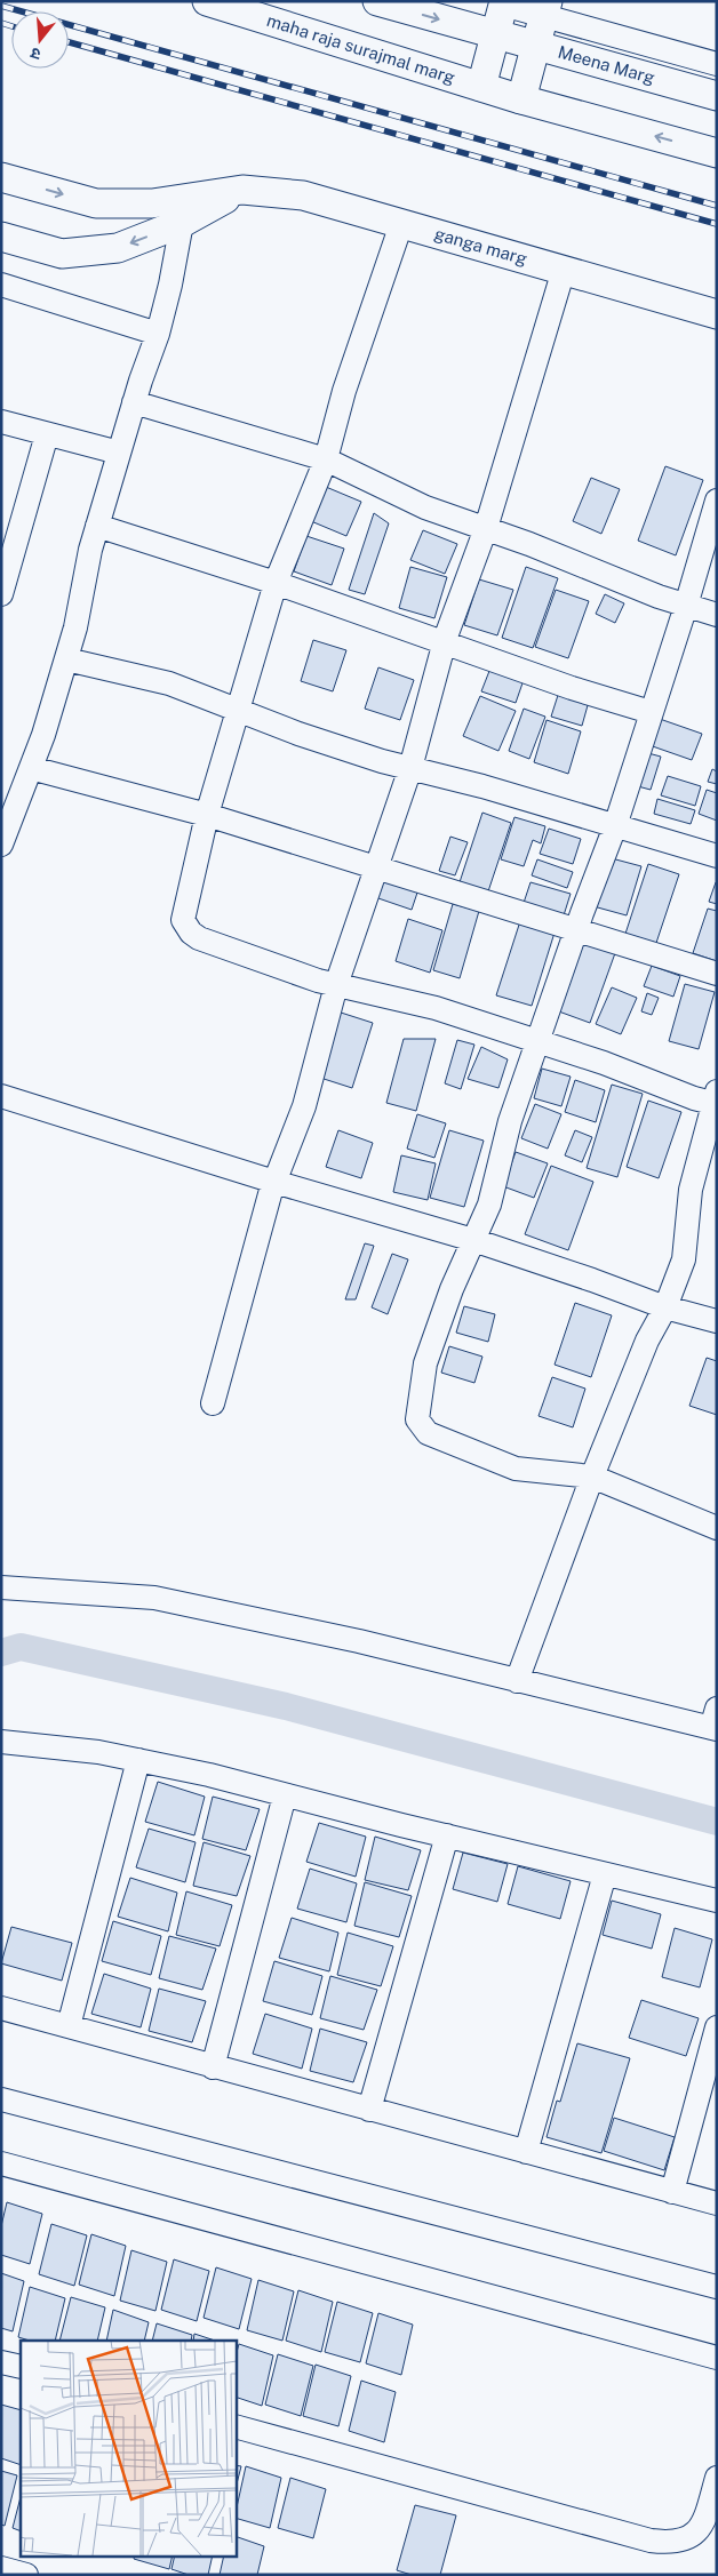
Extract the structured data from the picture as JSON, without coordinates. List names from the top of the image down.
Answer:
{
  "streets": {
    "street": ["maha raja surajmal marg", "Meena Marg", "ganga marg"]
  },
  "north": "bottom"
}
